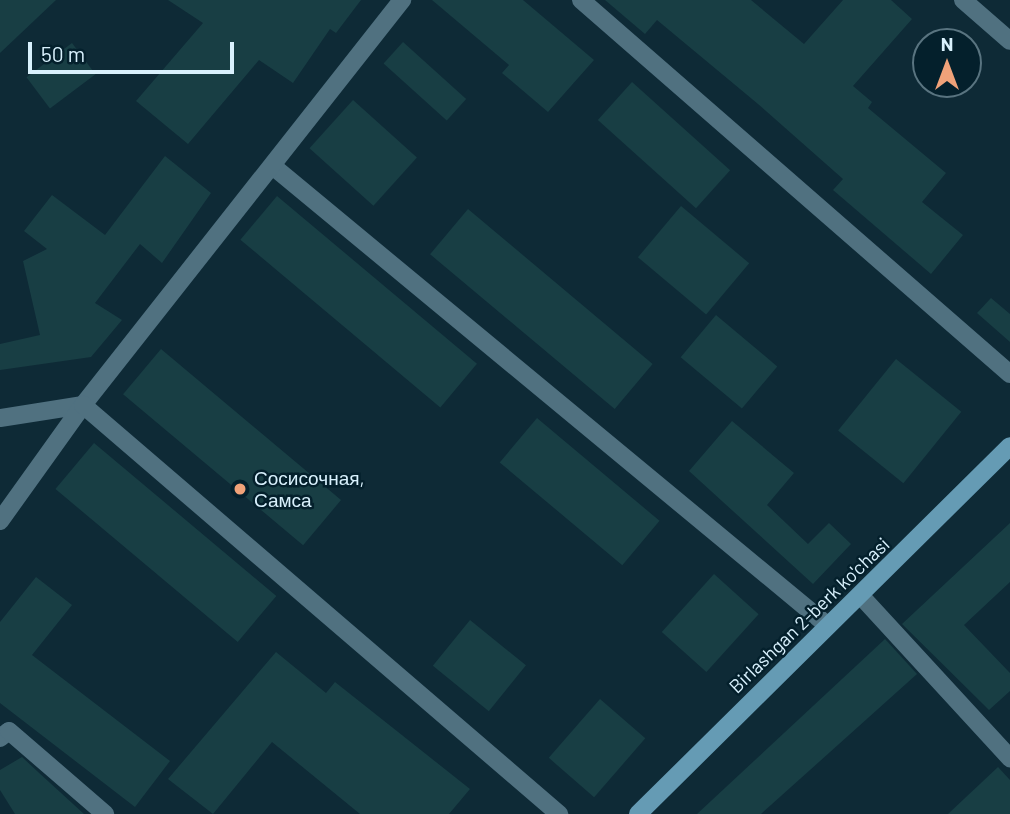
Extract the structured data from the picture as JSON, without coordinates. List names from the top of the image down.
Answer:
{
  "streets": {
    "street": ["Birlashgan 2-berk ko'chasi"]
  },
  "places": ["Сосисочная, Самса"],
  "scale_bar": "50 m",
  "north": "top"
}
